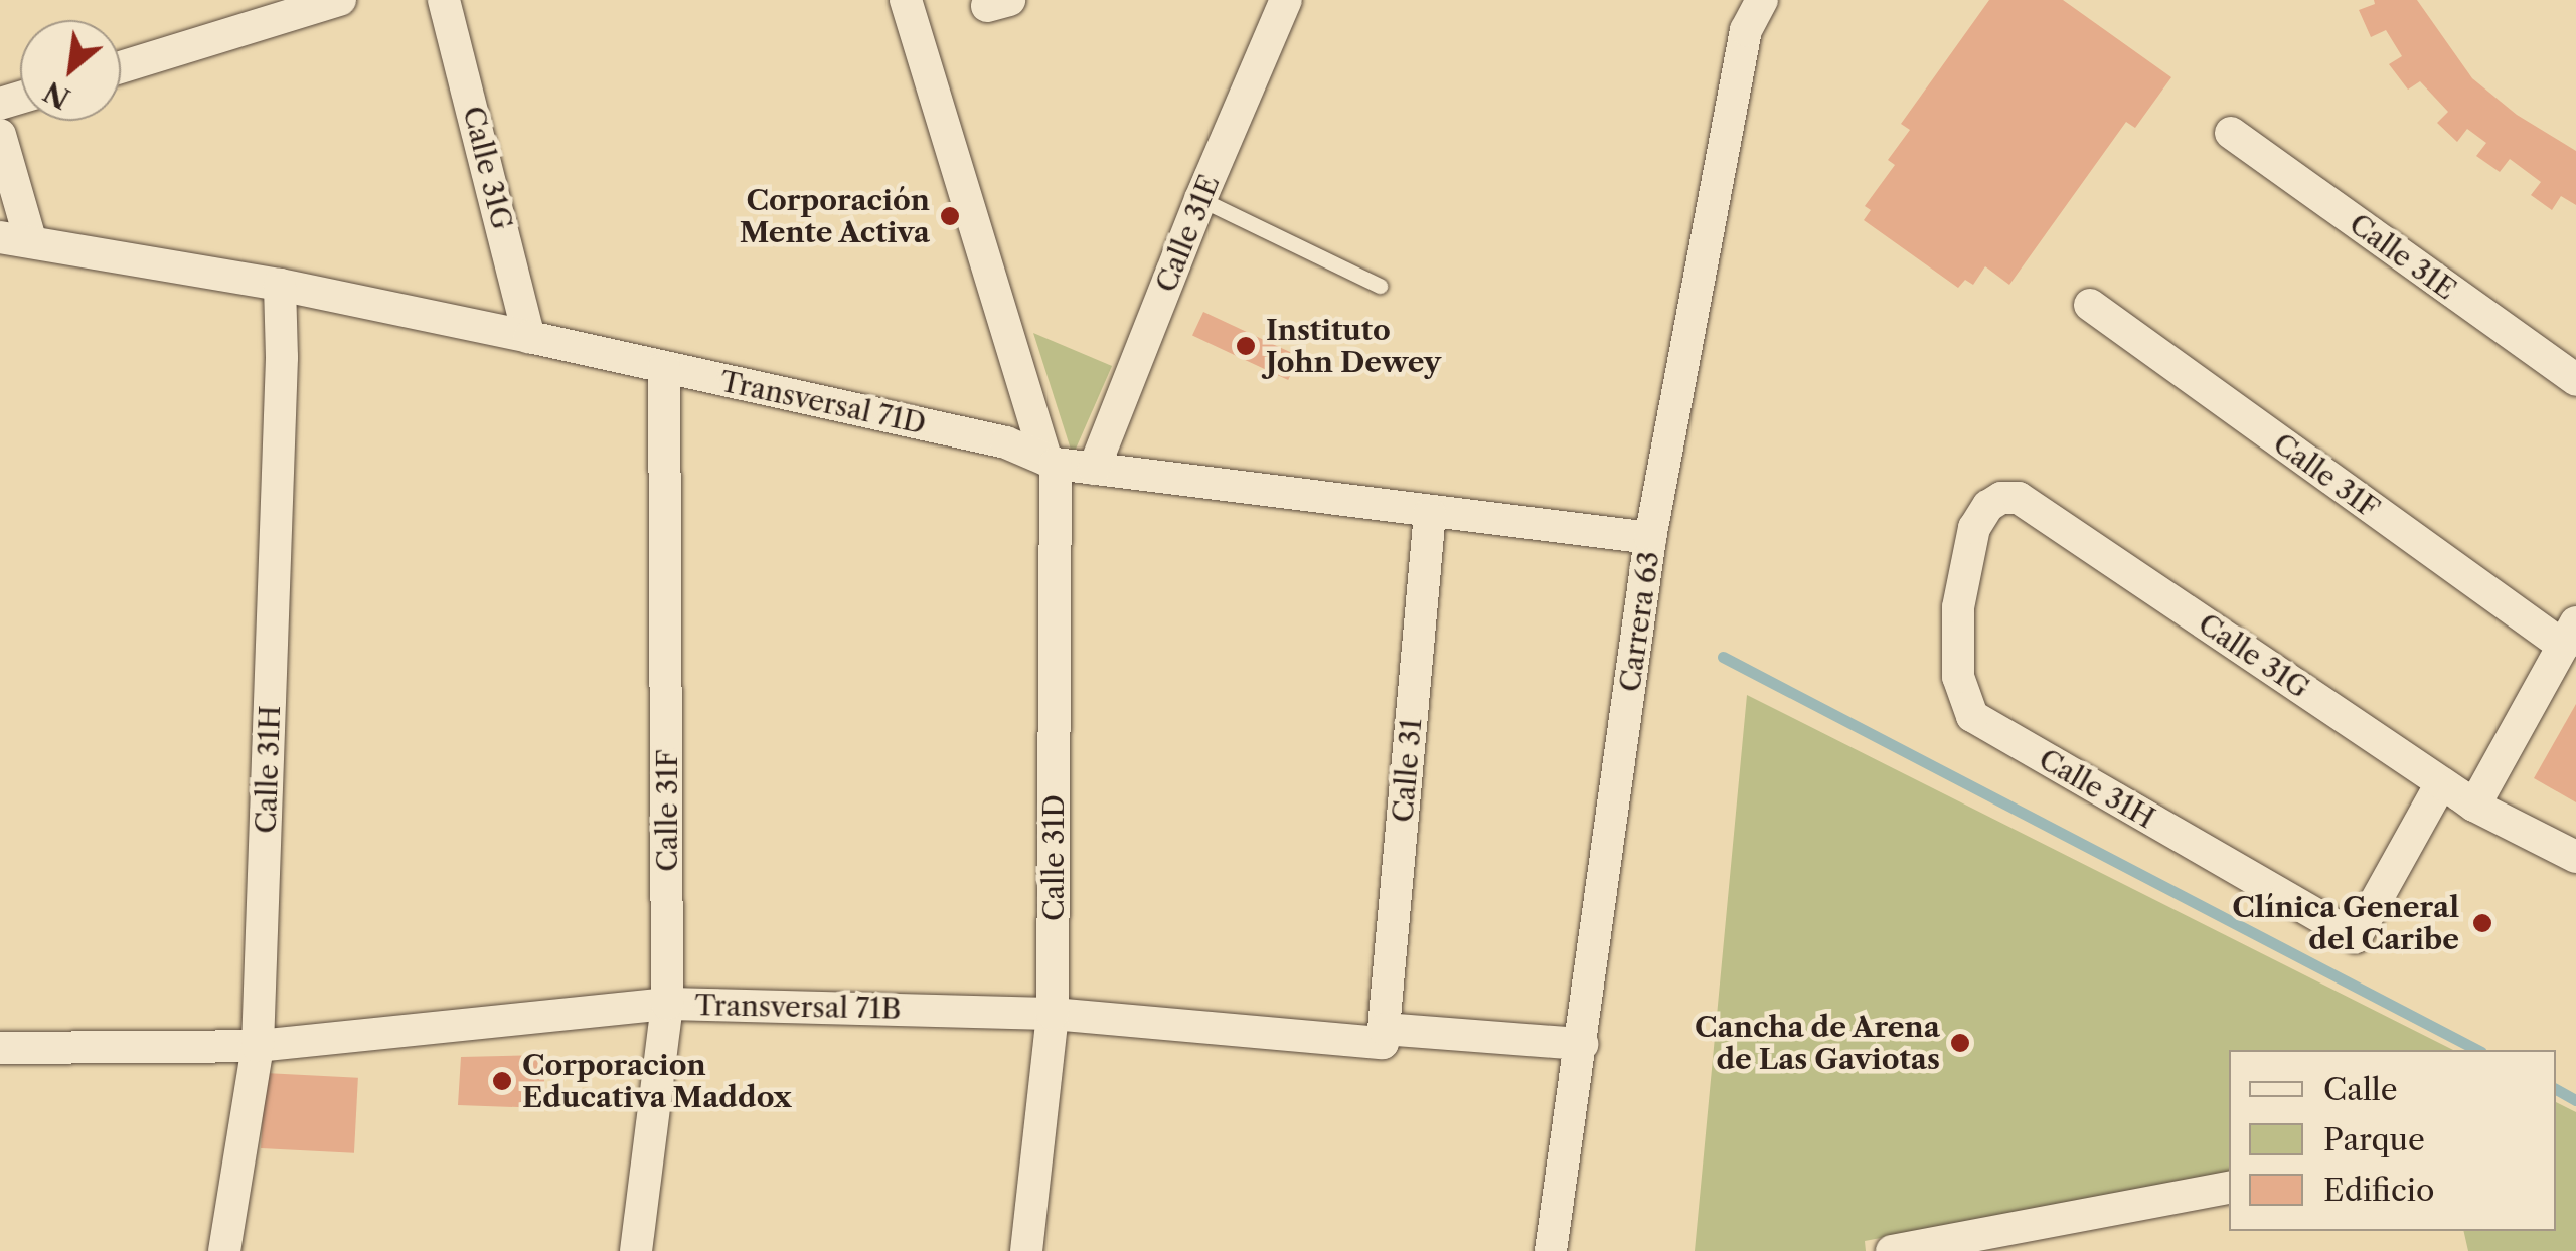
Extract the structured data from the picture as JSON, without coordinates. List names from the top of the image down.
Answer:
{
  "streets": {
    "street": [
      "Calle 31G",
      "Calle 31E",
      "Transversal 71D",
      "Calle 31F",
      "Carrera 63",
      "Calle 31H",
      "Calle 31",
      "Calle 31D",
      "Transversal 71B"
    ]
  },
  "crossings": [
    ["Calle 31G", "Transversal 71D"],
    ["Calle 31G", "Calle 31H"],
    ["Calle 31E", "Transversal 71D"],
    ["Transversal 71D", "Calle 31F"],
    ["Transversal 71D", "Carrera 63"],
    ["Transversal 71D", "Calle 31H"],
    ["Transversal 71D", "Calle 31"],
    ["Transversal 71D", "Calle 31D"],
    ["Calle 31F", "Transversal 71B"],
    ["Carrera 63", "Transversal 71B"],
    ["Calle 31H", "Transversal 71B"],
    ["Calle 31", "Transversal 71B"],
    ["Calle 31D", "Transversal 71B"]
  ],
  "places": [
    "Corporación Mente Activa",
    "Instituto John Dewey",
    "Clínica General del Caribe",
    "Cancha de Arena de Las Gaviotas",
    "Corporacion Educativa Maddox"
  ],
  "legend": ["Calle", "Parque", "Edificio"],
  "north": "bottom left"
}
